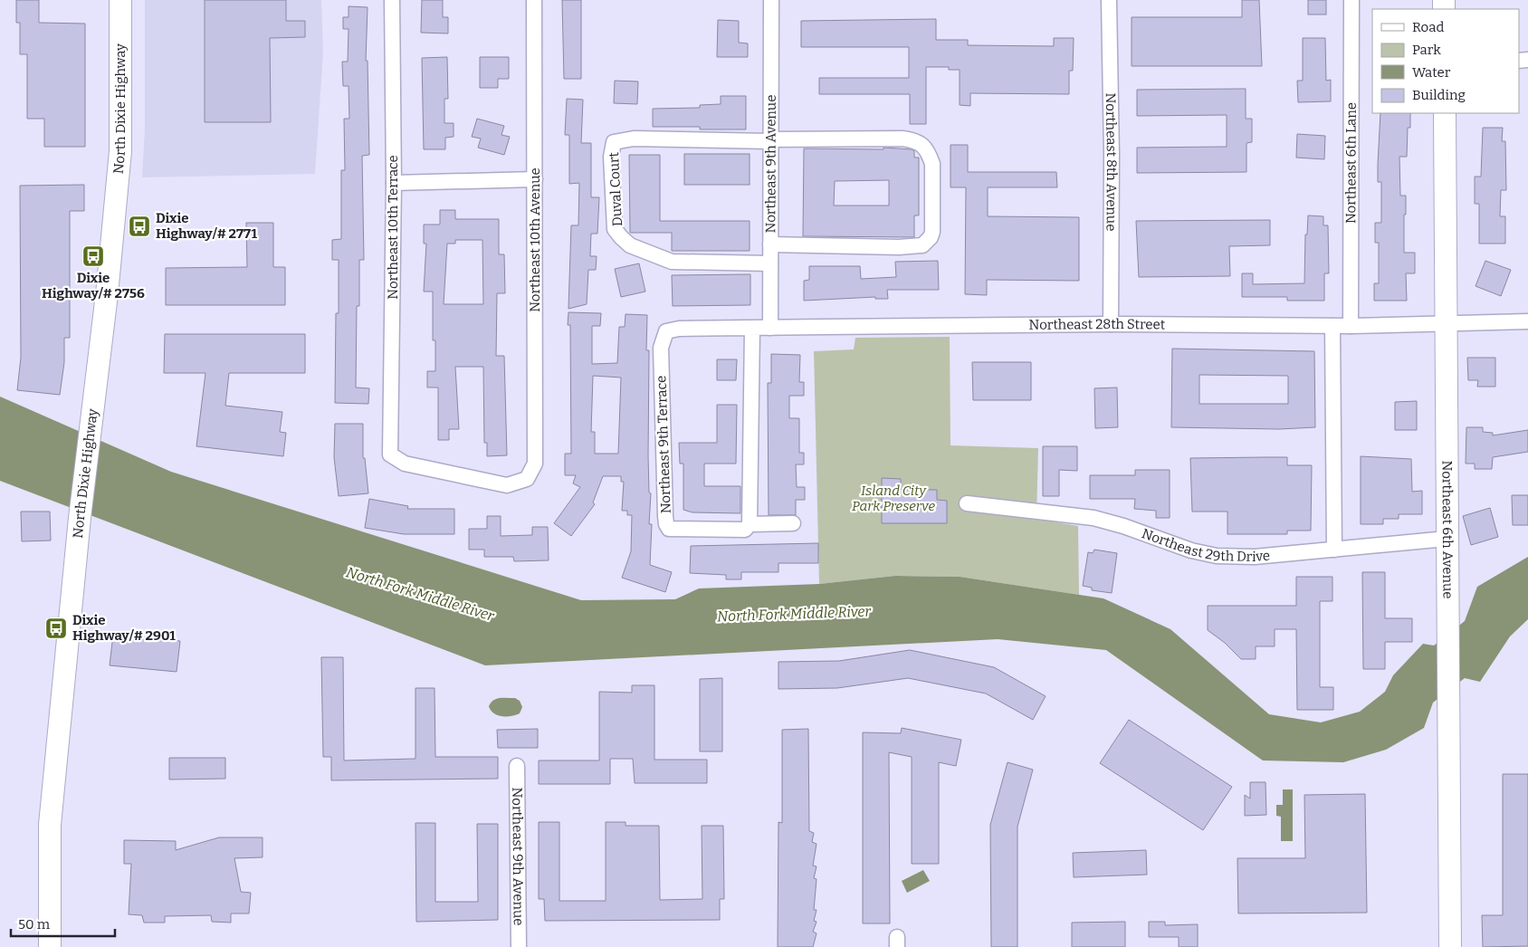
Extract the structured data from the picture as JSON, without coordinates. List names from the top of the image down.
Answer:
{
  "streets": {
    "main road": ["North Dixie Highway", "Northeast 6th Avenue"],
    "street": [
      "Northeast 8th Avenue",
      "Northeast 6th Lane",
      "Northeast 9th Avenue",
      "Duval Court",
      "Northeast 10th Terrace",
      "Northeast 10th Avenue",
      "Northeast 28th Street",
      "Northeast 9th Terrace",
      "Northeast 29th Drive"
    ]
  },
  "crossings": [
    ["Northeast 8th Avenue", "Northeast 28th Street"],
    ["Northeast 6th Lane", "Northeast 28th Street"],
    ["Northeast 9th Avenue", "Duval Court"],
    ["Northeast 9th Avenue", "Northeast 28th Street"],
    ["Northeast 10th Terrace", "Northeast 10th Avenue"],
    ["Northeast 28th Street", "Northeast 9th Terrace"],
    ["Northeast 28th Street", "Northeast 6th Avenue"],
    ["Northeast 6th Avenue", "Northeast 29th Drive"]
  ],
  "water": ["North Fork Middle River"],
  "parks": ["Island City Park Preserve"],
  "places": {
    "bus stop": ["Dixie Highway/# 2771", "Dixie Highway/# 2756", "Dixie Highway/# 2901"]
  },
  "legend": [
    "Road",
    "Park",
    "Water",
    "Building"
  ],
  "scale_bar": "50 m"
}
